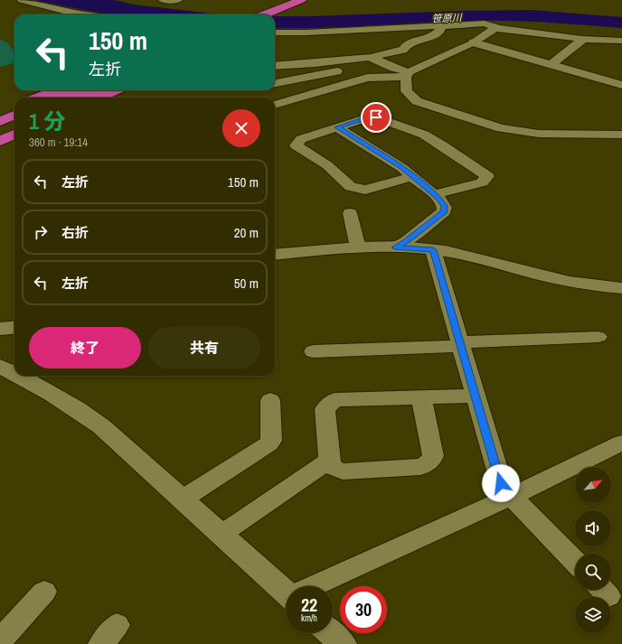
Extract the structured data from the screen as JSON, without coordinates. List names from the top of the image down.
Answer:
{
  "water": ["笹原川"],
  "north": "top right",
  "page": {
    "turn": ["150 m", "左折"],
    "heading": ["1 分", "360 m · 19:14"],
    "list": [
      {
        "name": "左折",
        "value": "150 m"
      },
      {
        "name": "右折",
        "value": "20 m"
      },
      {
        "name": "左折",
        "value": "50 m"
      }
    ],
    "buttons": ["終了", "共有"],
    "speed": "22 km/h",
    "limit": "30"
  }
}
